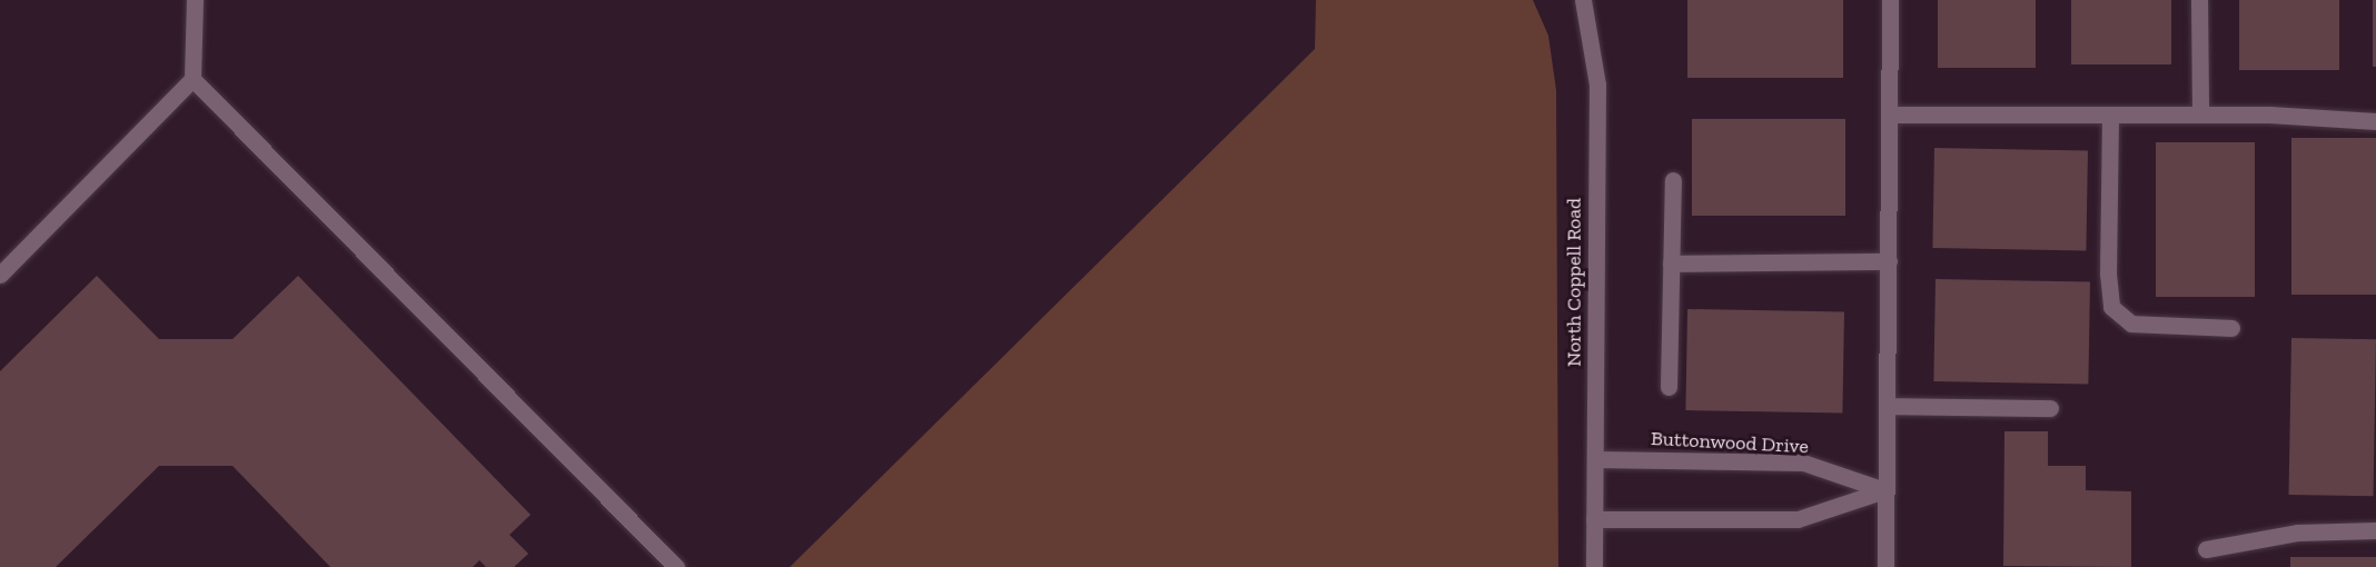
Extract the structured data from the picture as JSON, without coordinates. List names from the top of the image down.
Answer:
{
  "streets": {
    "street": ["North Coppell Road", "Buttonwood Drive"]
  },
  "crossings": [
    ["North Coppell Road", "Buttonwood Drive"]
  ]
}
